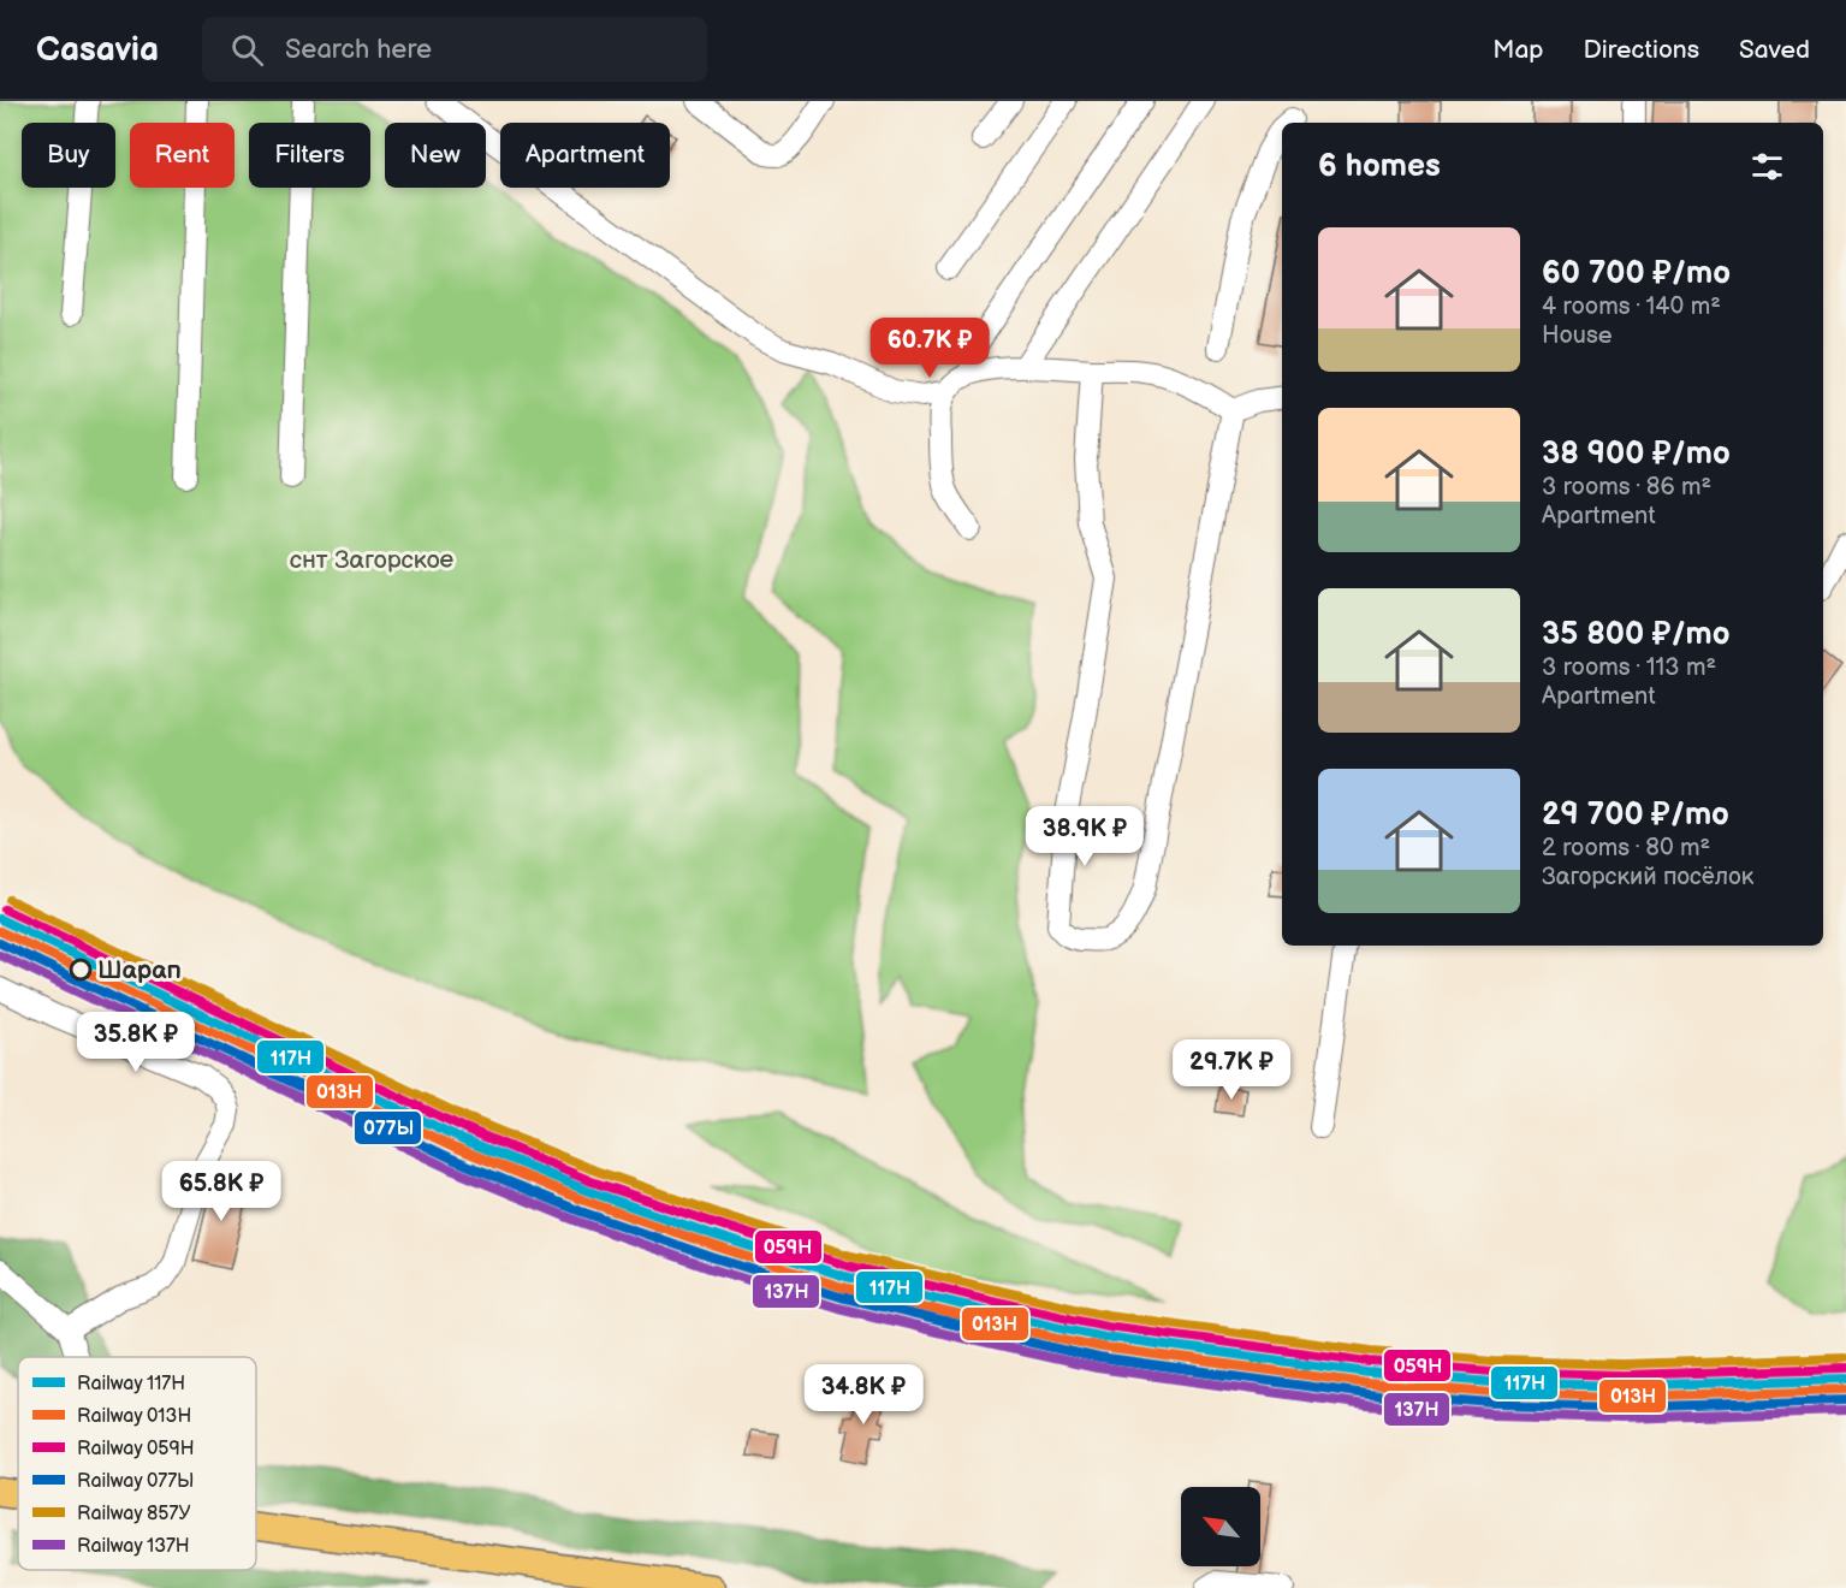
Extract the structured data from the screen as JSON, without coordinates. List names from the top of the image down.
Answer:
{
  "parks": ["снт Загорское"],
  "places": ["Шарап"],
  "lines": [
    "rail line 857У",
    "rail line 059Н",
    "rail line 117Н",
    "rail line 013Н",
    "rail line 077Ы",
    "rail line 137Н"
  ],
  "legend": [
    "Railway 117Н",
    "Railway 013Н",
    "Railway 059Н",
    "Railway 077Ы",
    "Railway 857У",
    "Railway 137Н"
  ],
  "north": "top left",
  "page": {
    "header": "Casavia",
    "search": "Search here",
    "nav": ["Map", "Directions", "Saved"],
    "chip": [
      "Buy",
      "Rent",
      "Filters",
      "New",
      "Apartment"
    ],
    "heading": "6 homes",
    "list": [
      {
        "name": "60 700 ₽/mo",
        "note": "4 rooms · 140 m² · House"
      },
      {
        "name": "38 900 ₽/mo",
        "note": "3 rooms · 86 m² · Apartment"
      },
      {
        "name": "35 800 ₽/mo",
        "note": "3 rooms · 113 m² · Apartment"
      },
      {
        "name": "29 700 ₽/mo",
        "note": "2 rooms · 80 m² · Загорский посёлок"
      }
    ],
    "price": [
      "60.7K ₽",
      "38.9K ₽",
      "35.8K ₽",
      "29.7K ₽",
      "65.8K ₽",
      "34.8K ₽"
    ]
  }
}
